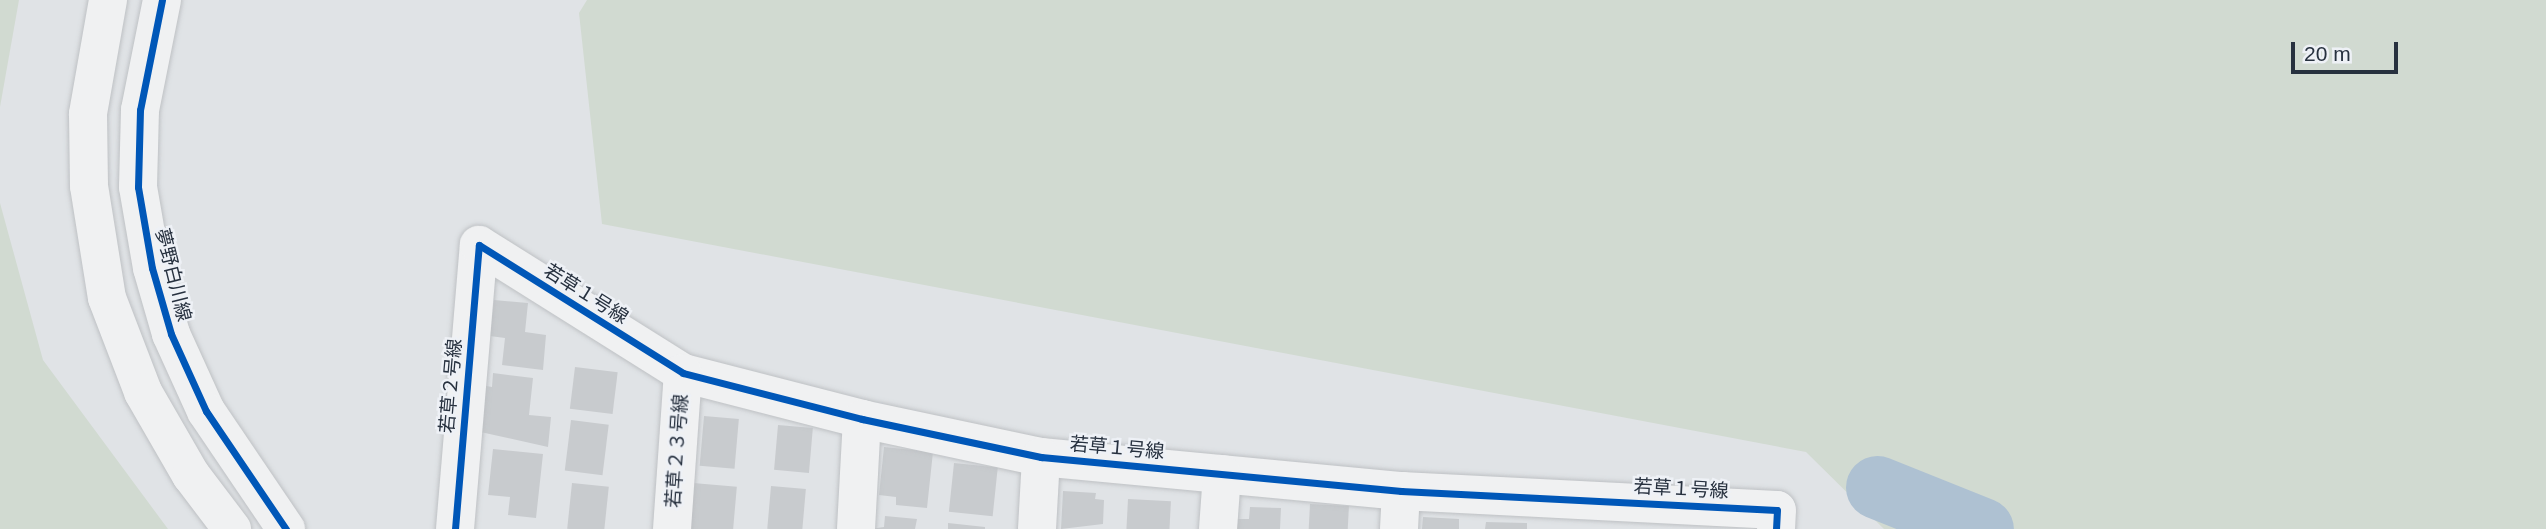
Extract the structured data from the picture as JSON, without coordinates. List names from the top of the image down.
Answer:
{
  "streets": {
    "street": [
      "夢野白川線",
      "若草１号線",
      "若草２号線",
      "若草２３号線"
    ]
  },
  "crossings": [
    ["若草１号線", "若草２号線"],
    ["若草１号線", "若草２３号線"]
  ],
  "scale_bar": "20 m"
}
